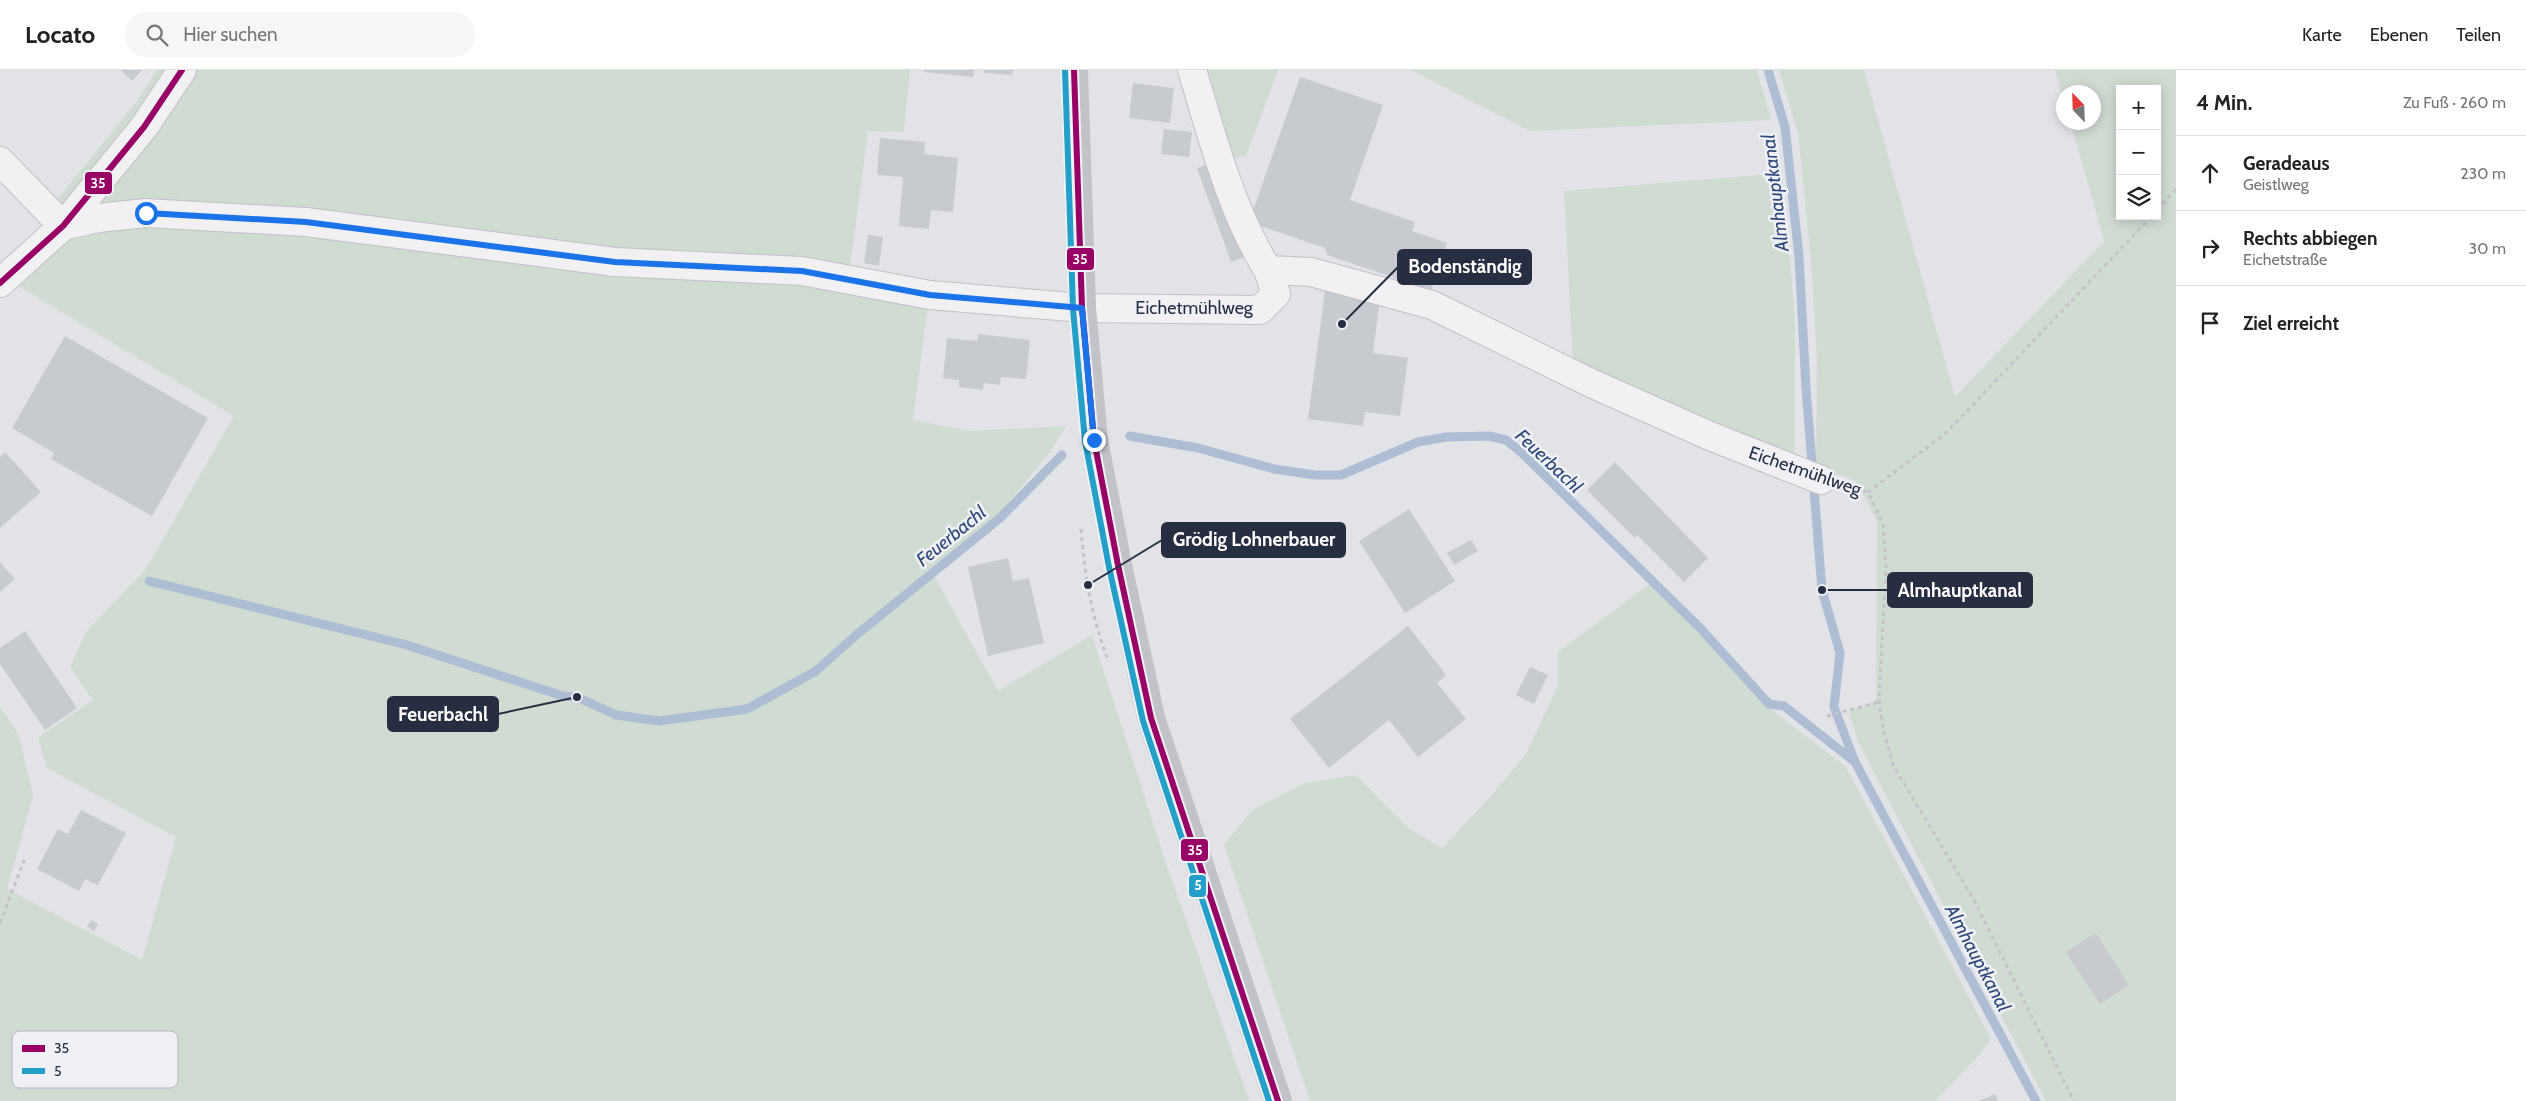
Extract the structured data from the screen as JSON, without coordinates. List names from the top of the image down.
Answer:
{
  "streets": {
    "street": ["Eichetmühlweg"]
  },
  "water": ["Almhauptkanal", "Feuerbachl"],
  "places": [
    "Bodenständig",
    "Grödig Lohnerbauer",
    "Almhauptkanal",
    "Feuerbachl"
  ],
  "lines": ["transit line 35", "transit line 5"],
  "legend": ["35", "5"],
  "north": "top left",
  "page": {
    "header": "Locato",
    "search": "Hier suchen",
    "nav": ["Karte", "Ebenen", "Teilen"],
    "heading": ["4 Min.", "Zu Fuß · 260 m"],
    "map_buttons": ["+", "−"],
    "list": [
      ["Geradeaus", "Geistlweg", "230 m"],
      ["Rechts abbiegen", "Eichetstraße", "30 m"],
      "Ziel erreicht"
    ]
  }
}
